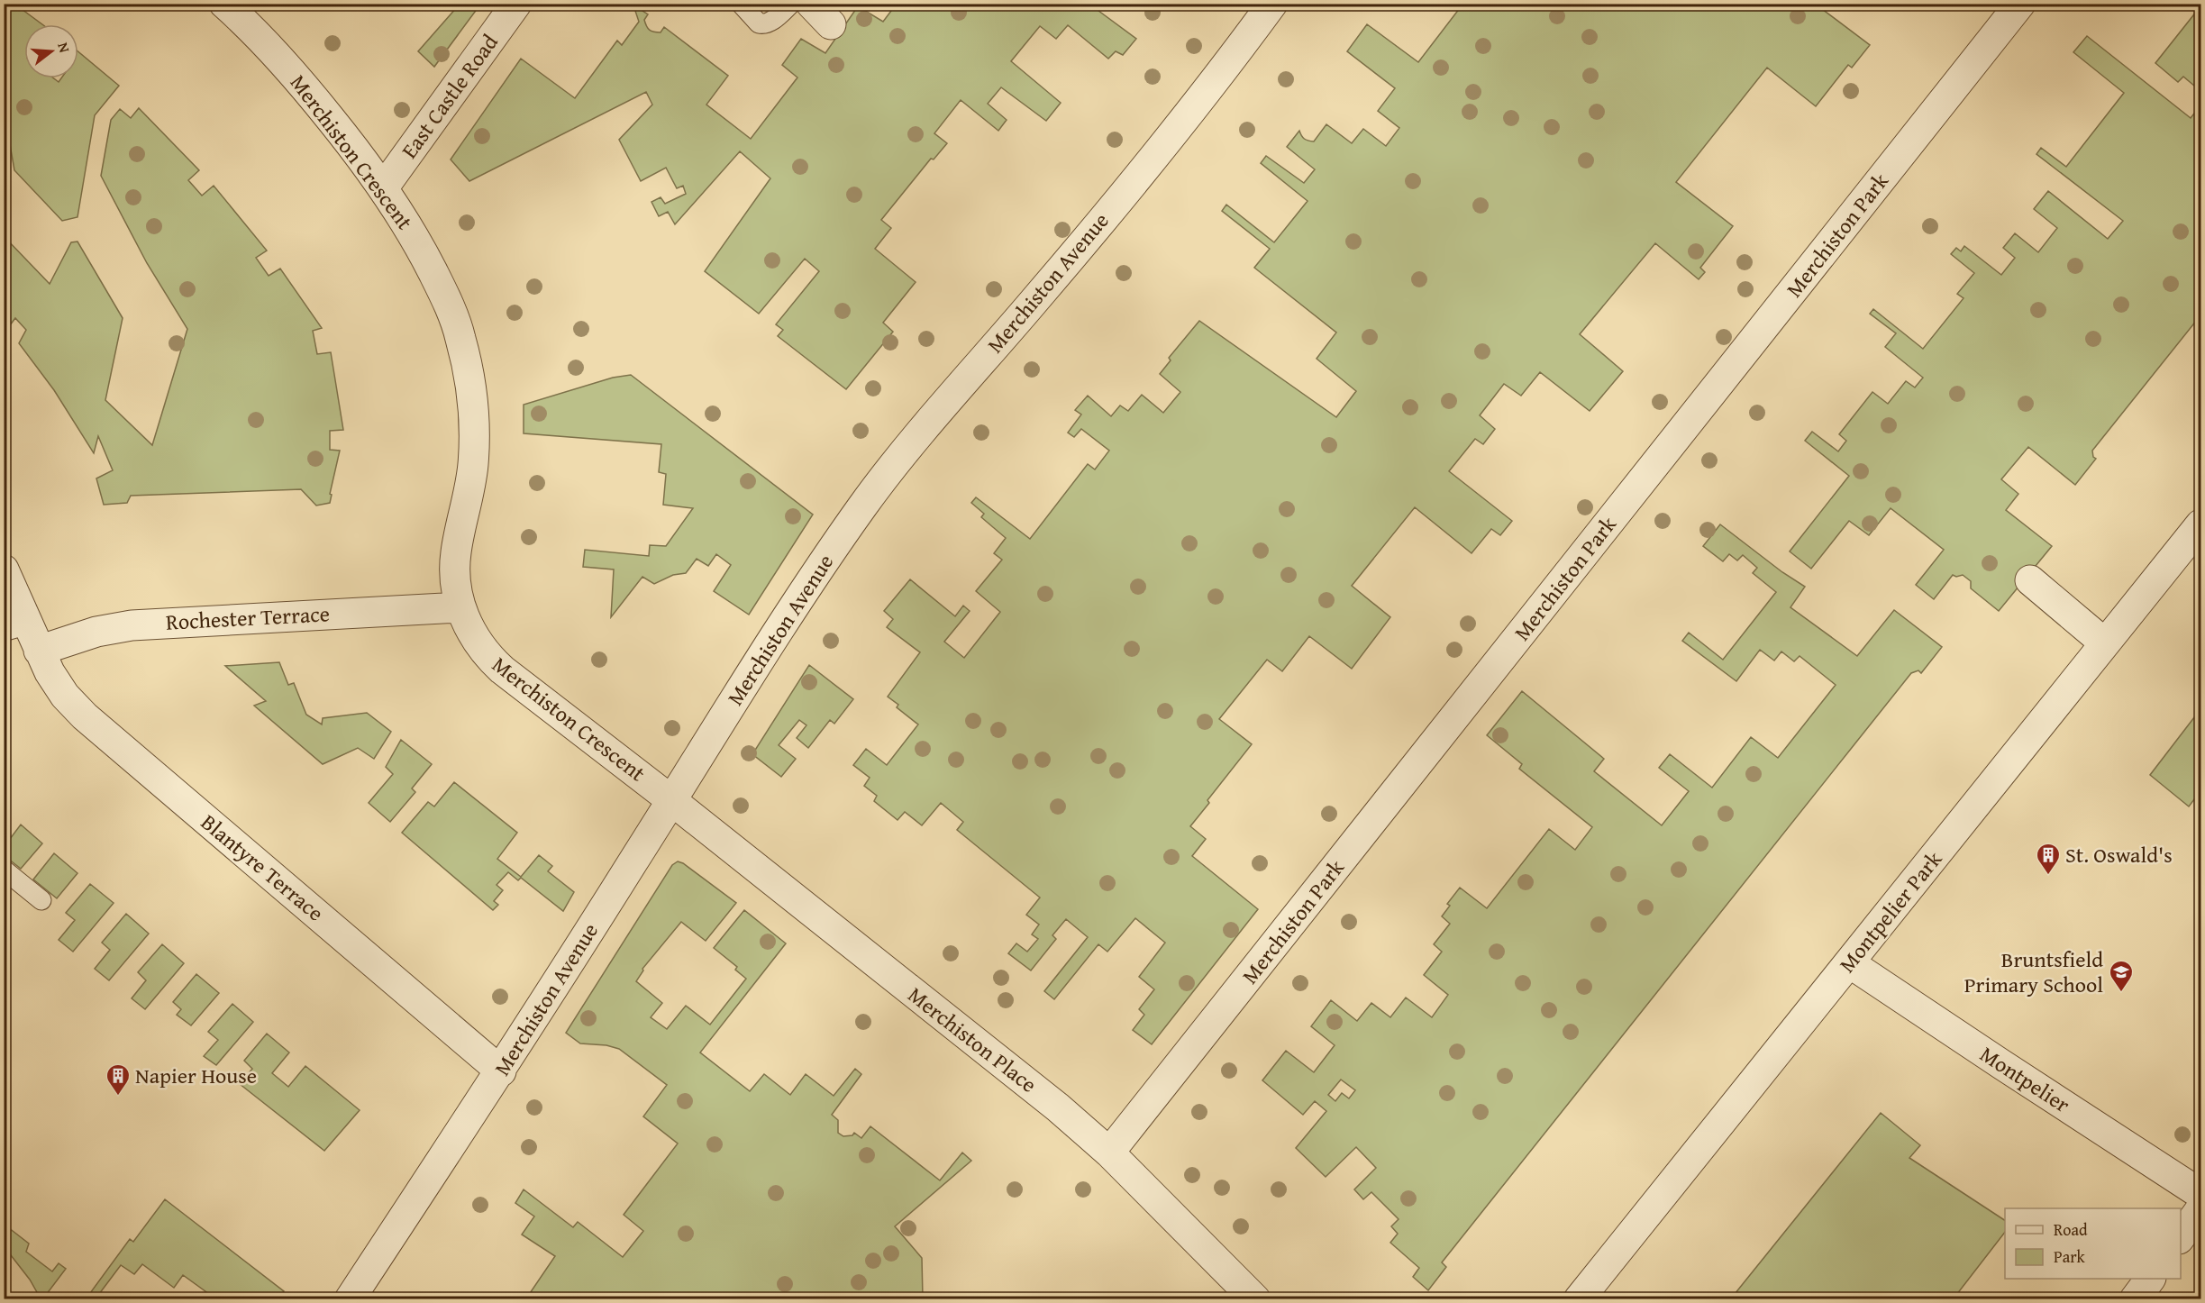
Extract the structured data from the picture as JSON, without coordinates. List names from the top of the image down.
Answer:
{
  "streets": {
    "street": [
      "East Castle Road",
      "Merchiston Crescent",
      "Merchiston Park",
      "Merchiston Avenue",
      "Rochester Terrace",
      "Blantyre Terrace",
      "Montpelier Park",
      "Merchiston Place",
      "Montpelier"
    ]
  },
  "crossings": [
    ["East Castle Road", "Merchiston Crescent"],
    ["Merchiston Crescent", "Merchiston Avenue"],
    ["Merchiston Crescent", "Rochester Terrace"],
    ["Merchiston Crescent", "Merchiston Place"],
    ["Merchiston Park", "Merchiston Place"],
    ["Merchiston Avenue", "Blantyre Terrace"],
    ["Merchiston Avenue", "Merchiston Place"],
    ["Rochester Terrace", "Blantyre Terrace"],
    ["Montpelier Park", "Montpelier"]
  ],
  "places": {
    "building": ["St. Oswald's", "Napier House"],
    "school or university": ["Bruntsfield Primary School"]
  },
  "legend": ["Road", "Park"],
  "north": "right"
}
